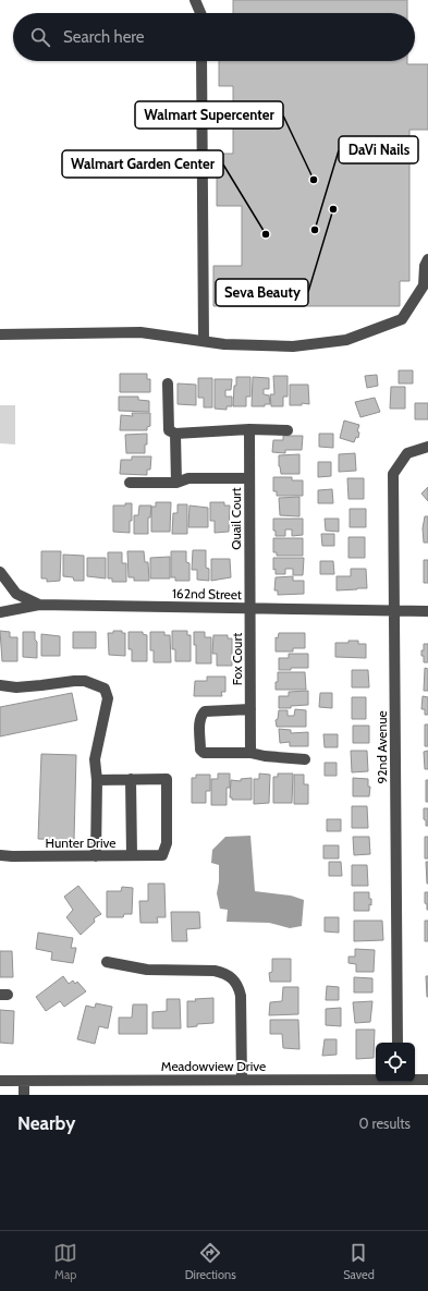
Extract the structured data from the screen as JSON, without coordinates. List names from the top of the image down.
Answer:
{
  "streets": {
    "street": [
      "Quail Court",
      "162nd Street",
      "Fox Court",
      "92nd Avenue",
      "Hunter Drive",
      "Meadowview Drive"
    ]
  },
  "crossings": [
    ["Quail Court", "162nd Street"],
    ["Quail Court", "Fox Court"],
    ["162nd Street", "Fox Court"],
    ["162nd Street", "92nd Avenue"]
  ],
  "places": [
    "Walmart Supercenter",
    "Seva Beauty",
    "DaVi Nails",
    "Walmart Garden Center"
  ],
  "page": {
    "search": "Search here",
    "heading": ["Nearby", "0 results"],
    "nav": ["Map", "Directions", "Saved"]
  }
}
